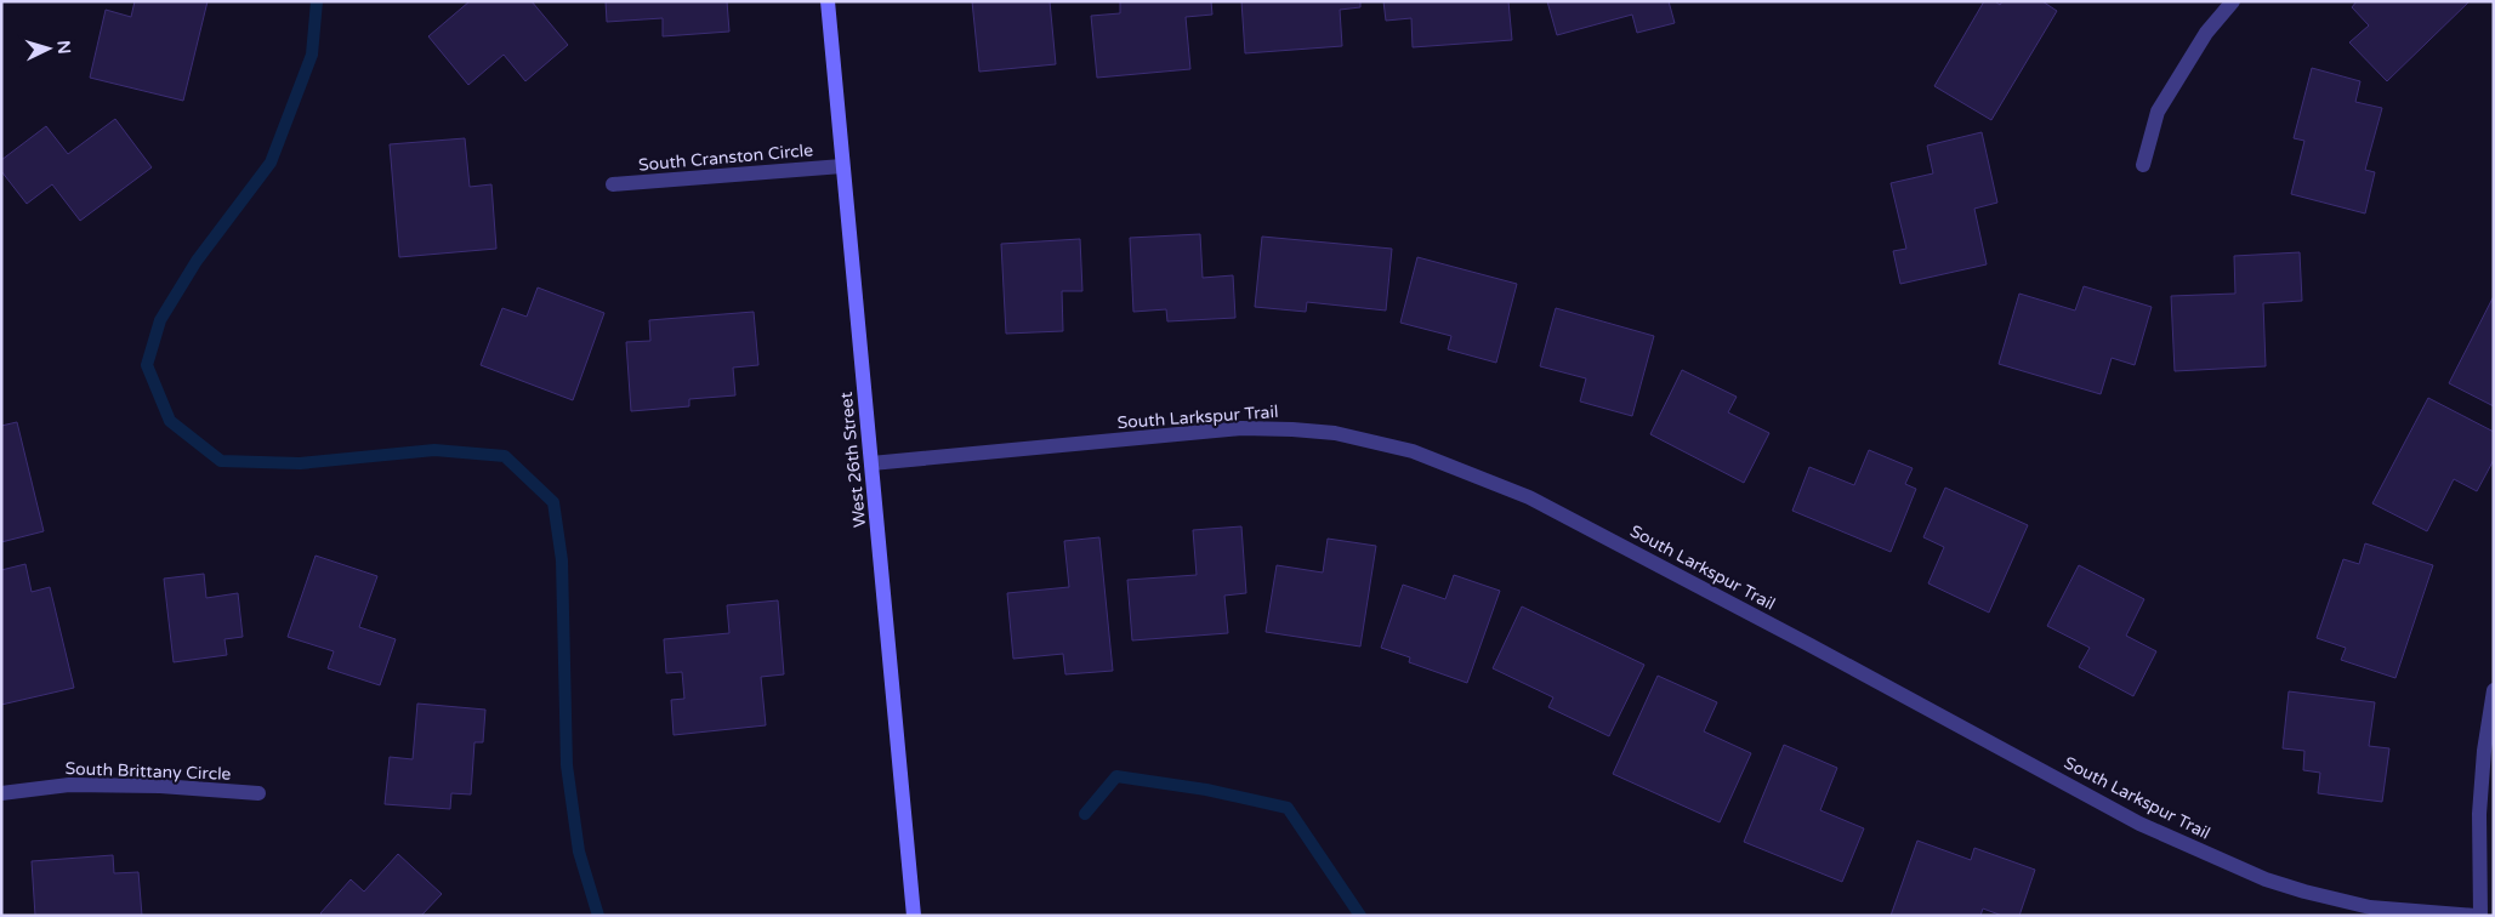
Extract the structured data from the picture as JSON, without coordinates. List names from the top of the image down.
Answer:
{
  "streets": {
    "main road": ["West 26th Street"],
    "street": ["South Cranston Circle", "South Larkspur Trail", "South Brittany Circle"]
  },
  "crossings": [
    ["South Cranston Circle", "West 26th Street"],
    ["South Larkspur Trail", "West 26th Street"]
  ],
  "north": "right"
}
